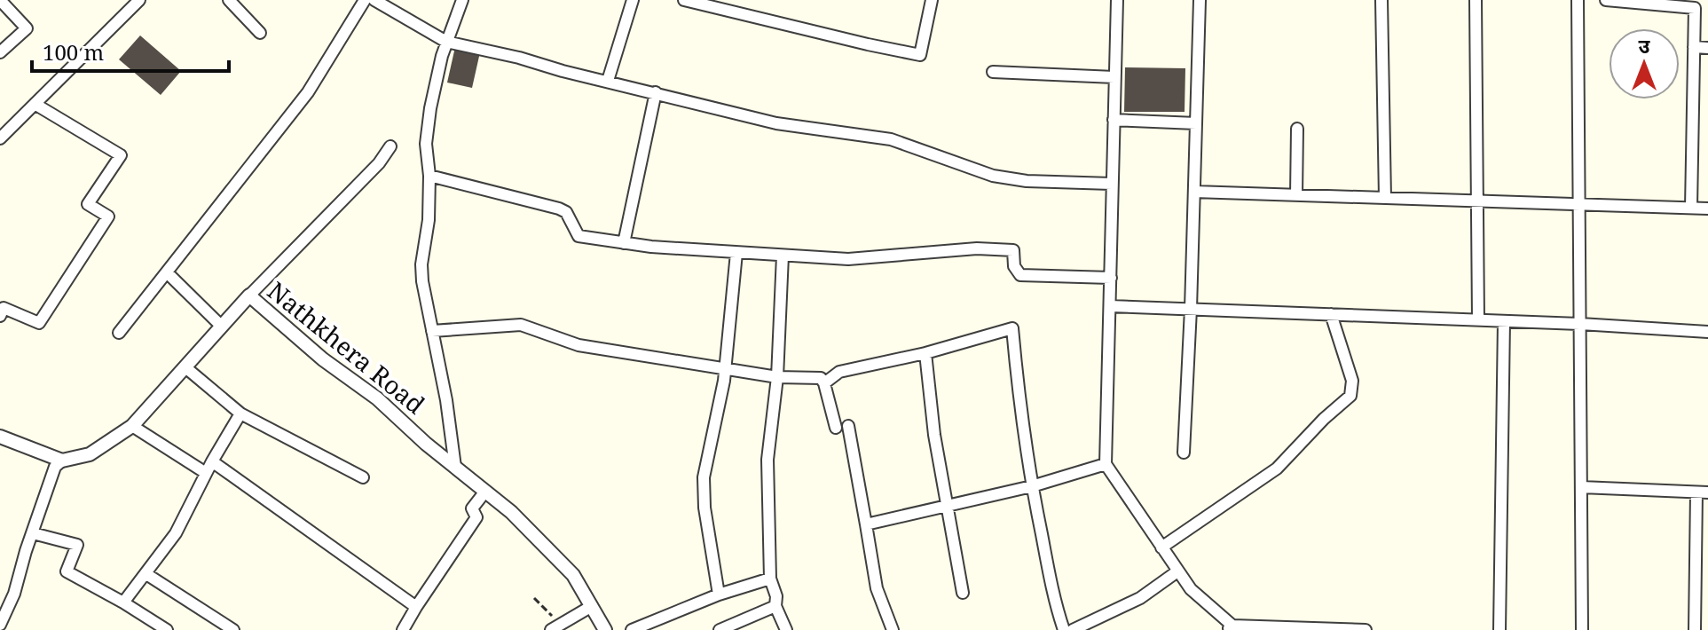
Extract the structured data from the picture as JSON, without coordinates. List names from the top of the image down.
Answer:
{
  "streets": {
    "street": ["Nathkhera Road"]
  },
  "scale_bar": "100 m",
  "north": "top"
}
